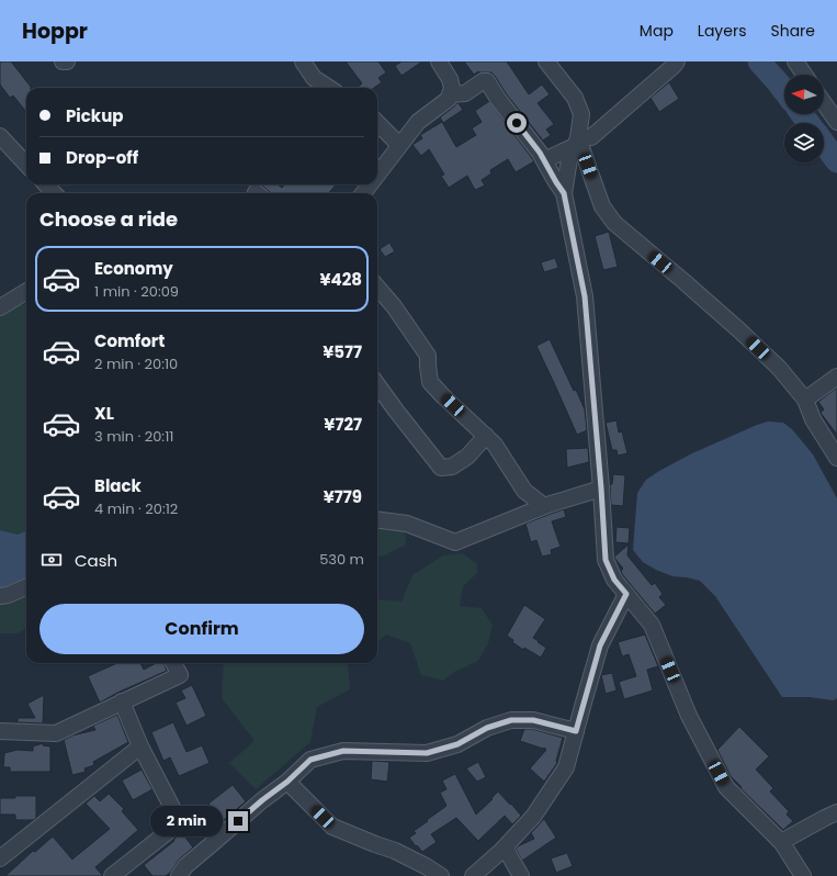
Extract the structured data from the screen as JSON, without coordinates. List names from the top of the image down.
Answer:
{
  "north": "left",
  "page": {
    "header": "Hoppr",
    "nav": ["Map", "Layers", "Share"],
    "banner": ["Pickup", "Drop-off"],
    "heading": "Choose a ride",
    "list": [
      {
        "name": "Economy",
        "note": "1 min · 20:09",
        "value": "¥428"
      },
      {
        "name": "Comfort",
        "note": "2 min · 20:10",
        "value": "¥577"
      },
      {
        "name": "XL",
        "note": "3 min · 20:11",
        "value": "¥727"
      },
      {
        "name": "Black",
        "note": "4 min · 20:12",
        "value": "¥779"
      }
    ],
    "pay": ["Cash", "530 m"],
    "buttons": "Confirm",
    "bubble": "2 min"
  }
}
